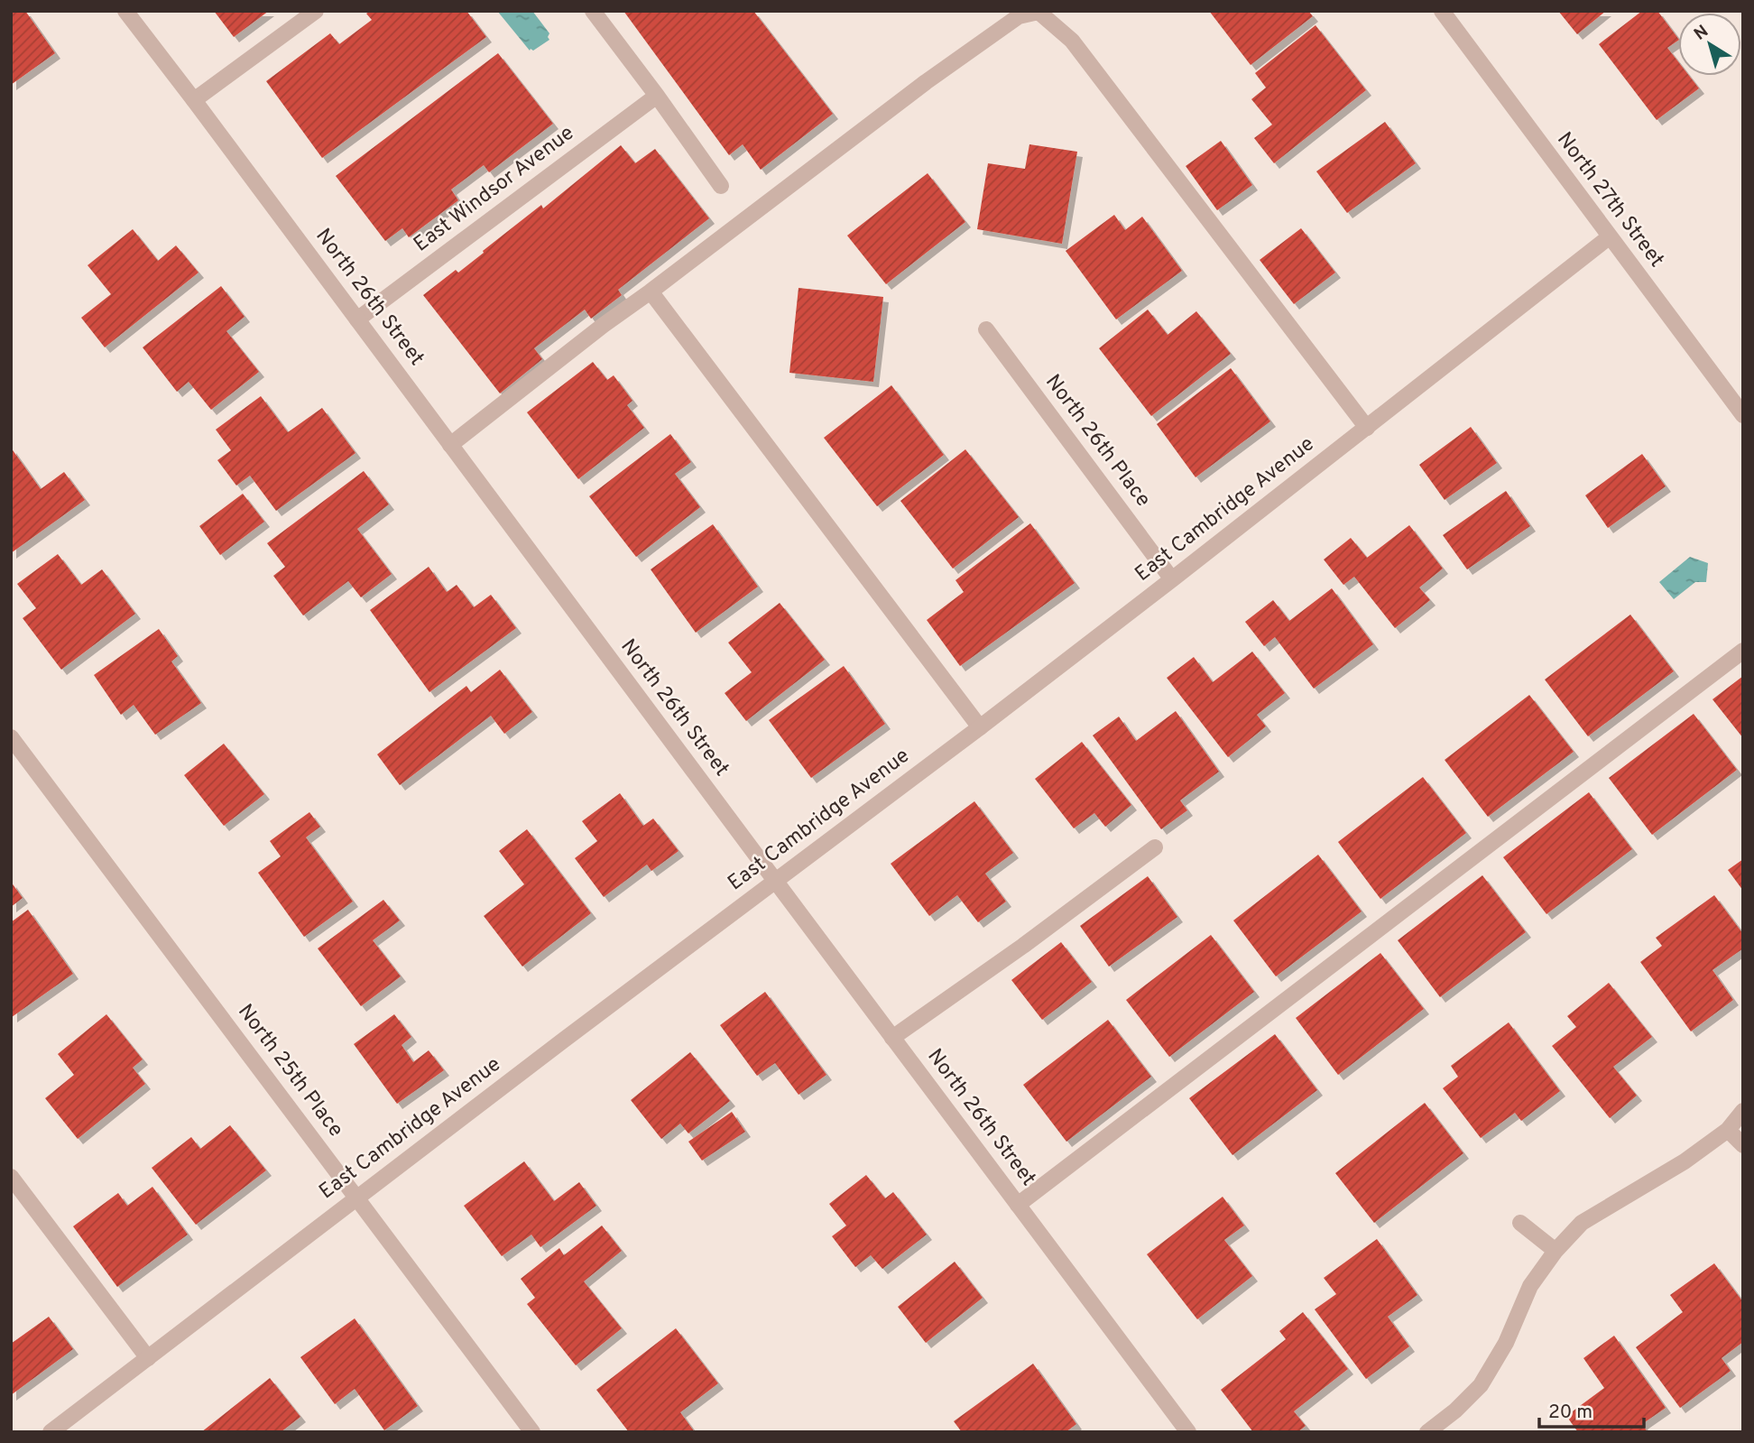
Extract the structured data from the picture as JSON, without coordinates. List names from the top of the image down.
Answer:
{
  "streets": {
    "street": [
      "East Windsor Avenue",
      "North 27th Street",
      "North 26th Street",
      "North 26th Place",
      "East Cambridge Avenue",
      "North 25th Place"
    ]
  },
  "crossings": [
    ["East Windsor Avenue", "North 26th Street"],
    ["North 27th Street", "East Cambridge Avenue"],
    ["North 26th Street", "East Cambridge Avenue"],
    ["North 26th Place", "East Cambridge Avenue"],
    ["East Cambridge Avenue", "North 25th Place"]
  ],
  "scale_bar": "20 m",
  "north": "top left"
}
